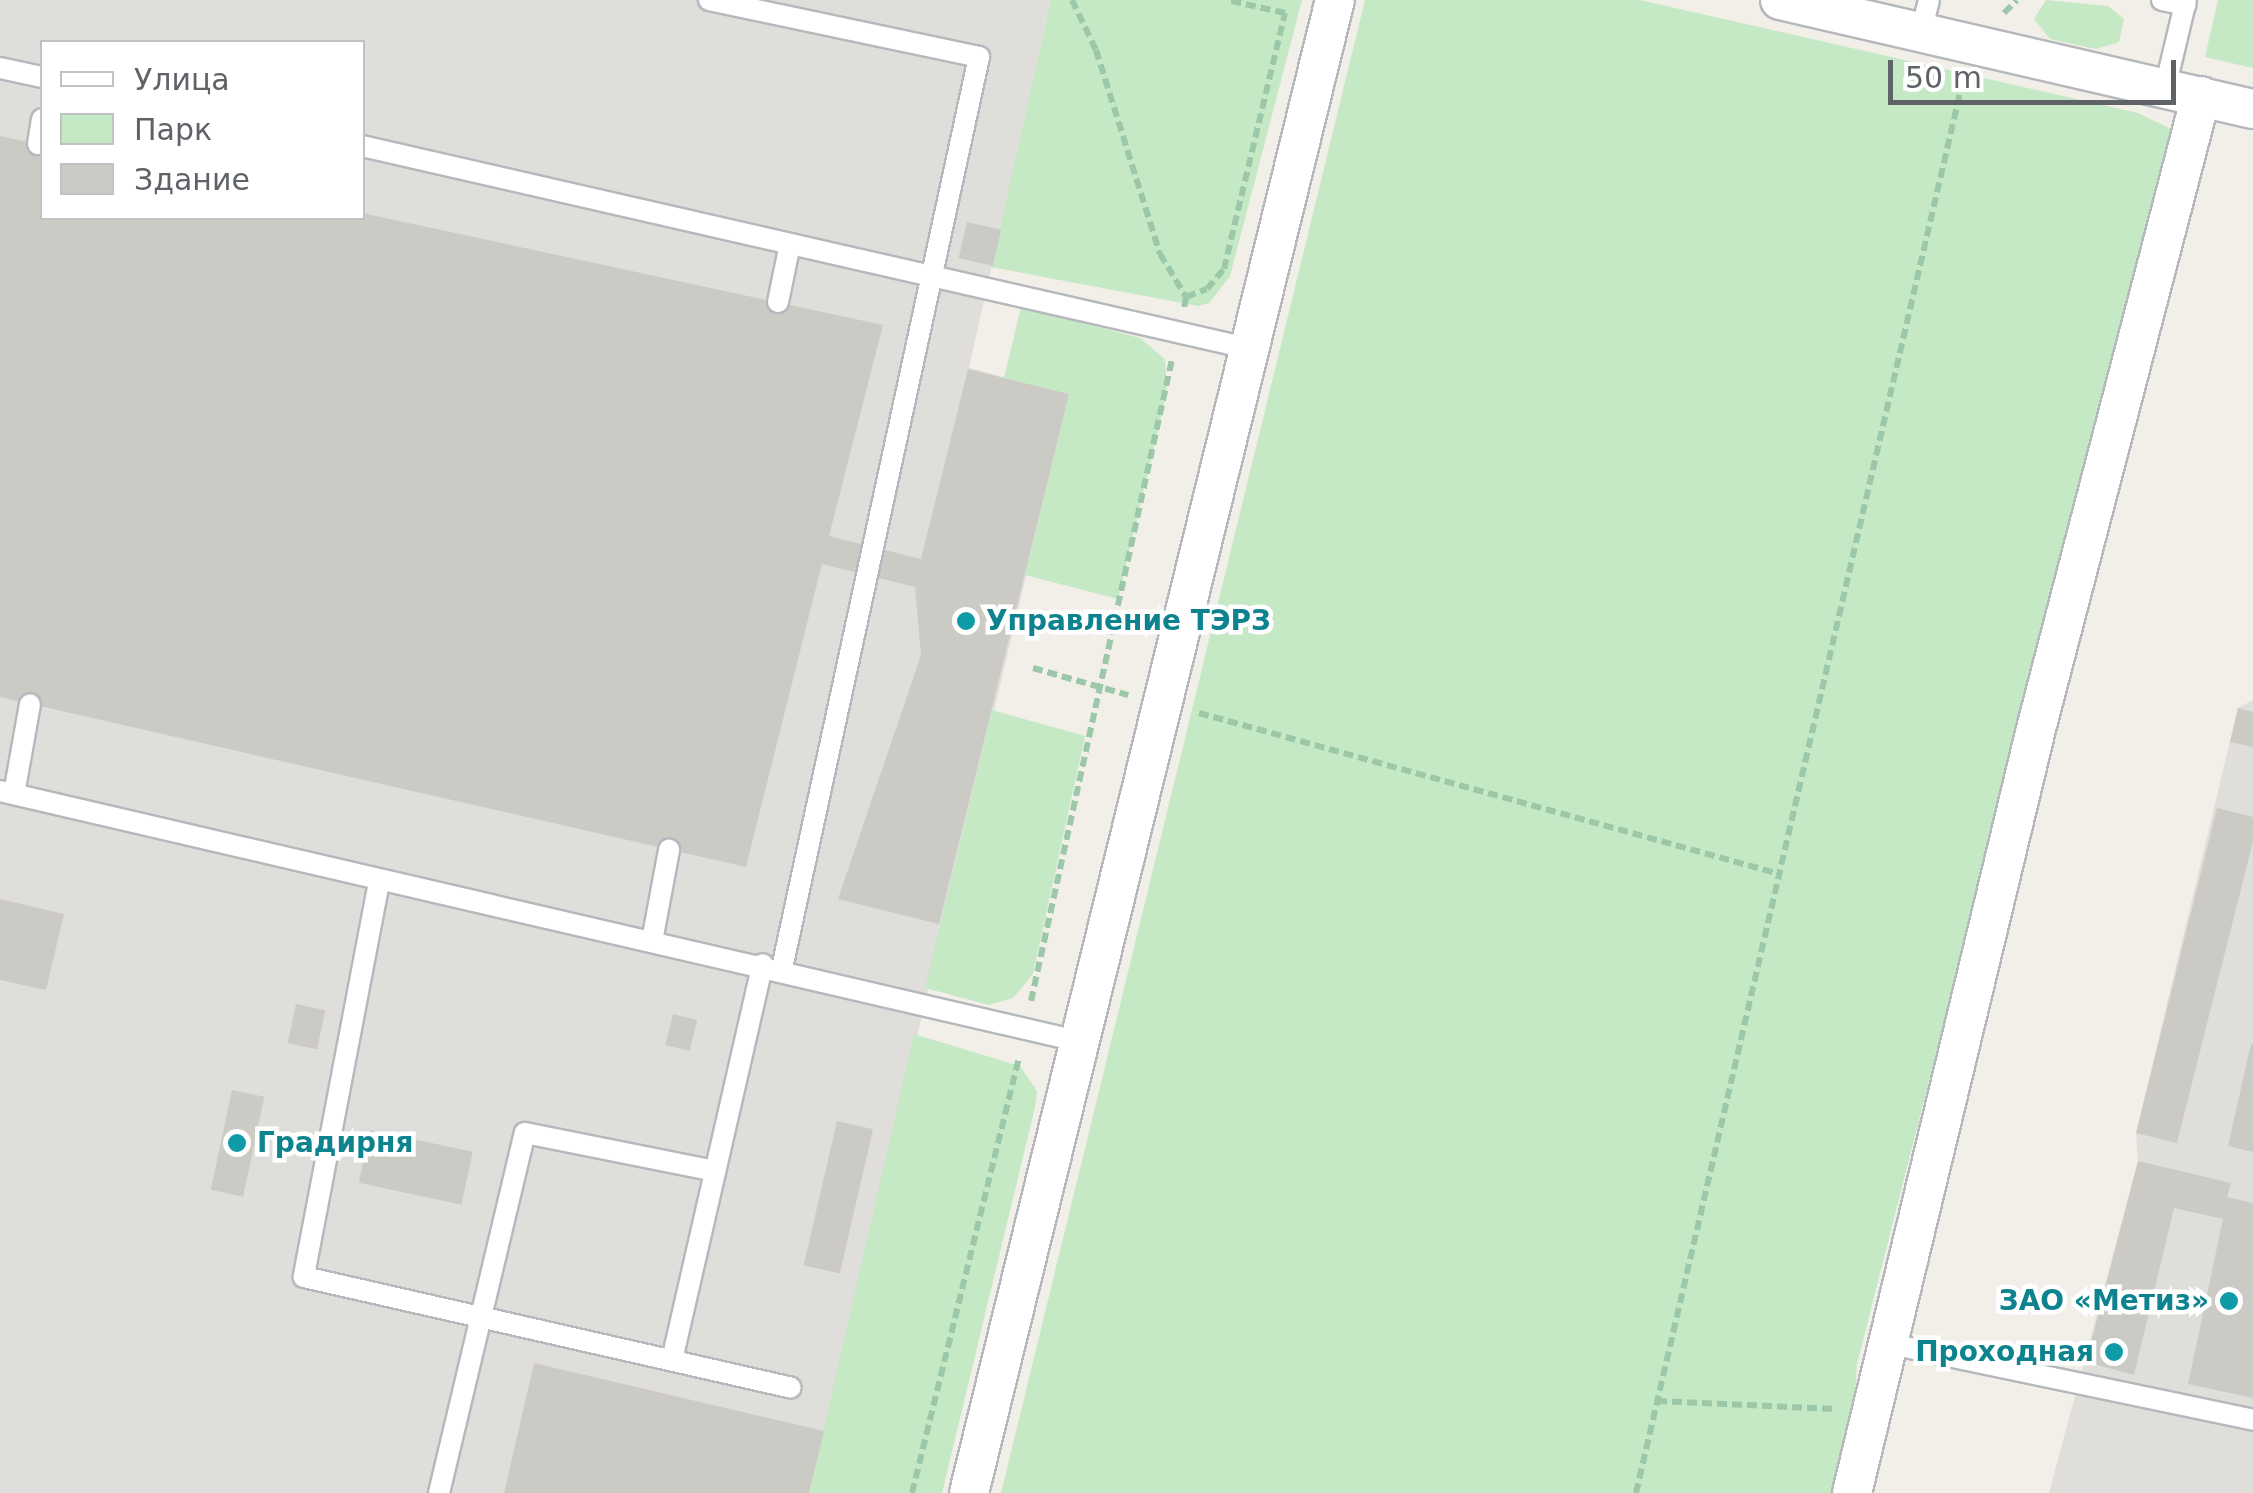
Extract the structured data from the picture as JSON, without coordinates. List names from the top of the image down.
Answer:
{
  "places": [
    "Управление ТЭРЗ",
    "Градирня",
    "ЗАО «Метиз»",
    "Проходная"
  ],
  "legend": ["Улица", "Парк", "Здание"],
  "scale_bar": "50 m"
}
